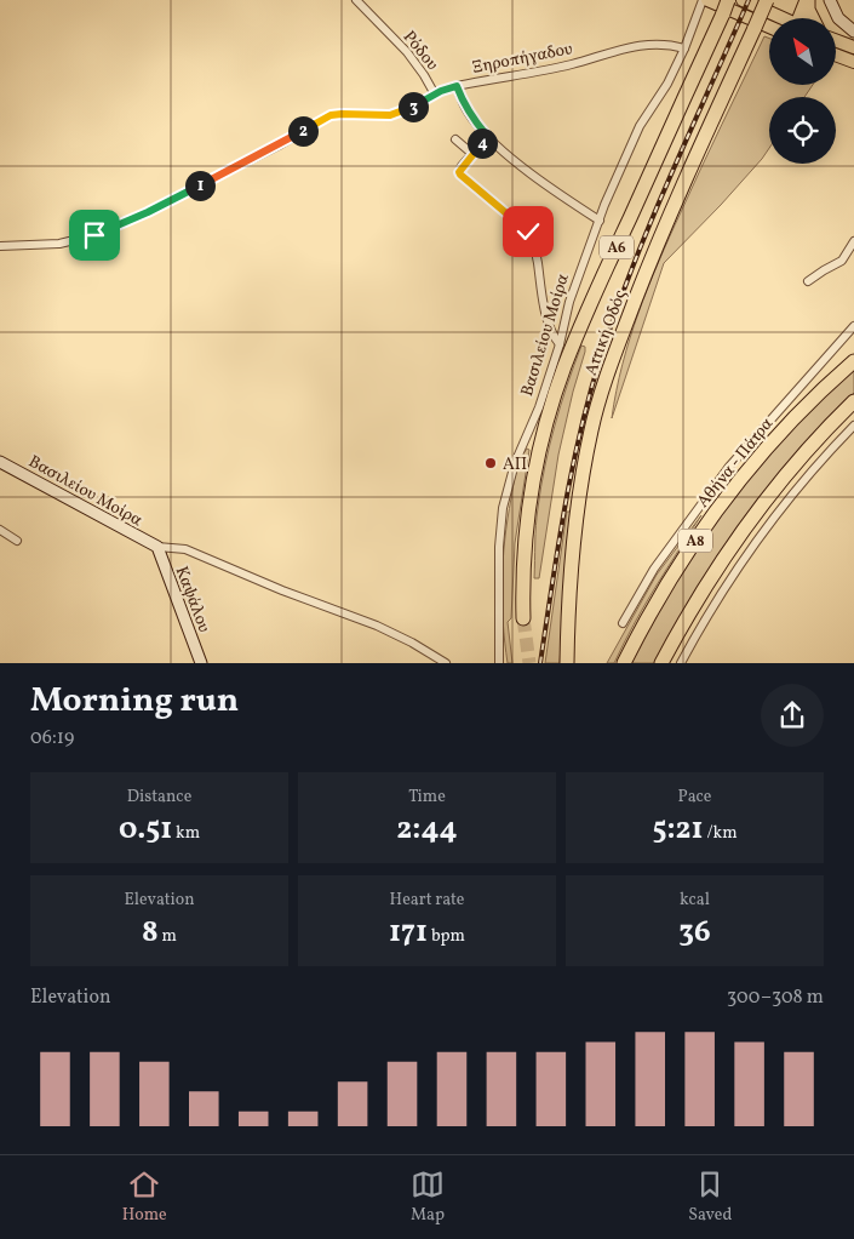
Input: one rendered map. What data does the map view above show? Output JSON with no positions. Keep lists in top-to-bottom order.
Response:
{
  "streets": {
    "highway": [
      "Α6",
      "Αττική Οδός",
      "Αθήνα - Πάτρα",
      "Α8"
    ],
    "street": [
      "Ρόδου",
      "Ξηροπήγαδου",
      "Βασιλείου Μοίρα",
      "Καψάλου"
    ]
  },
  "crossings": [
    ["Ρόδου", "Ξηροπήγαδου"],
    ["Ξηροπήγαδου", "Βασιλείου Μοίρα"],
    ["Βασιλείου Μοίρα", "Καψάλου"]
  ],
  "places": ["ΑΠ"],
  "north": "top left",
  "page": {
    "pins": [
      "3",
      "2",
      "4",
      "1"
    ],
    "heading": ["Morning run", "06:19"],
    "stats": [
      ["Distance", "0.51 km"],
      ["Time", "2:44"],
      ["Pace", "5:21 /km"],
      ["Elevation", "8 m"],
      ["Heart rate", "171 bpm"],
      ["kcal", "36"]
    ],
    "chart": ["Elevation", "300–308 m"],
    "tabs": ["Home", "Map", "Saved"]
  }
}
